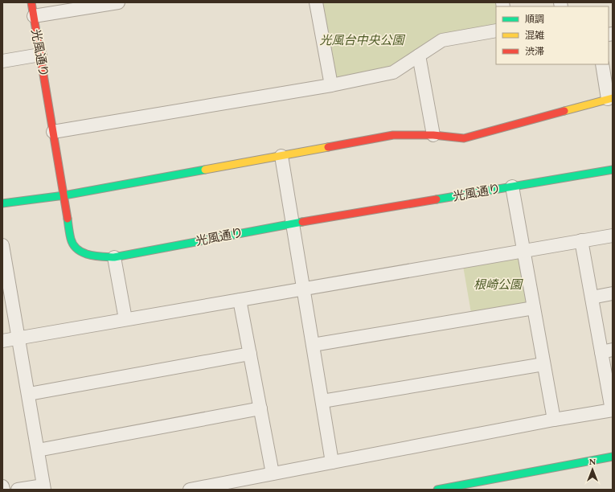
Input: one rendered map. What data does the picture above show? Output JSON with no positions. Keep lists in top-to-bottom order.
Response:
{
  "streets": {
    "street": ["光風通り"]
  },
  "parks": ["光風台中央公園", "根崎公園"],
  "legend": ["順調", "混雑", "渋滞"],
  "north": "top"
}
